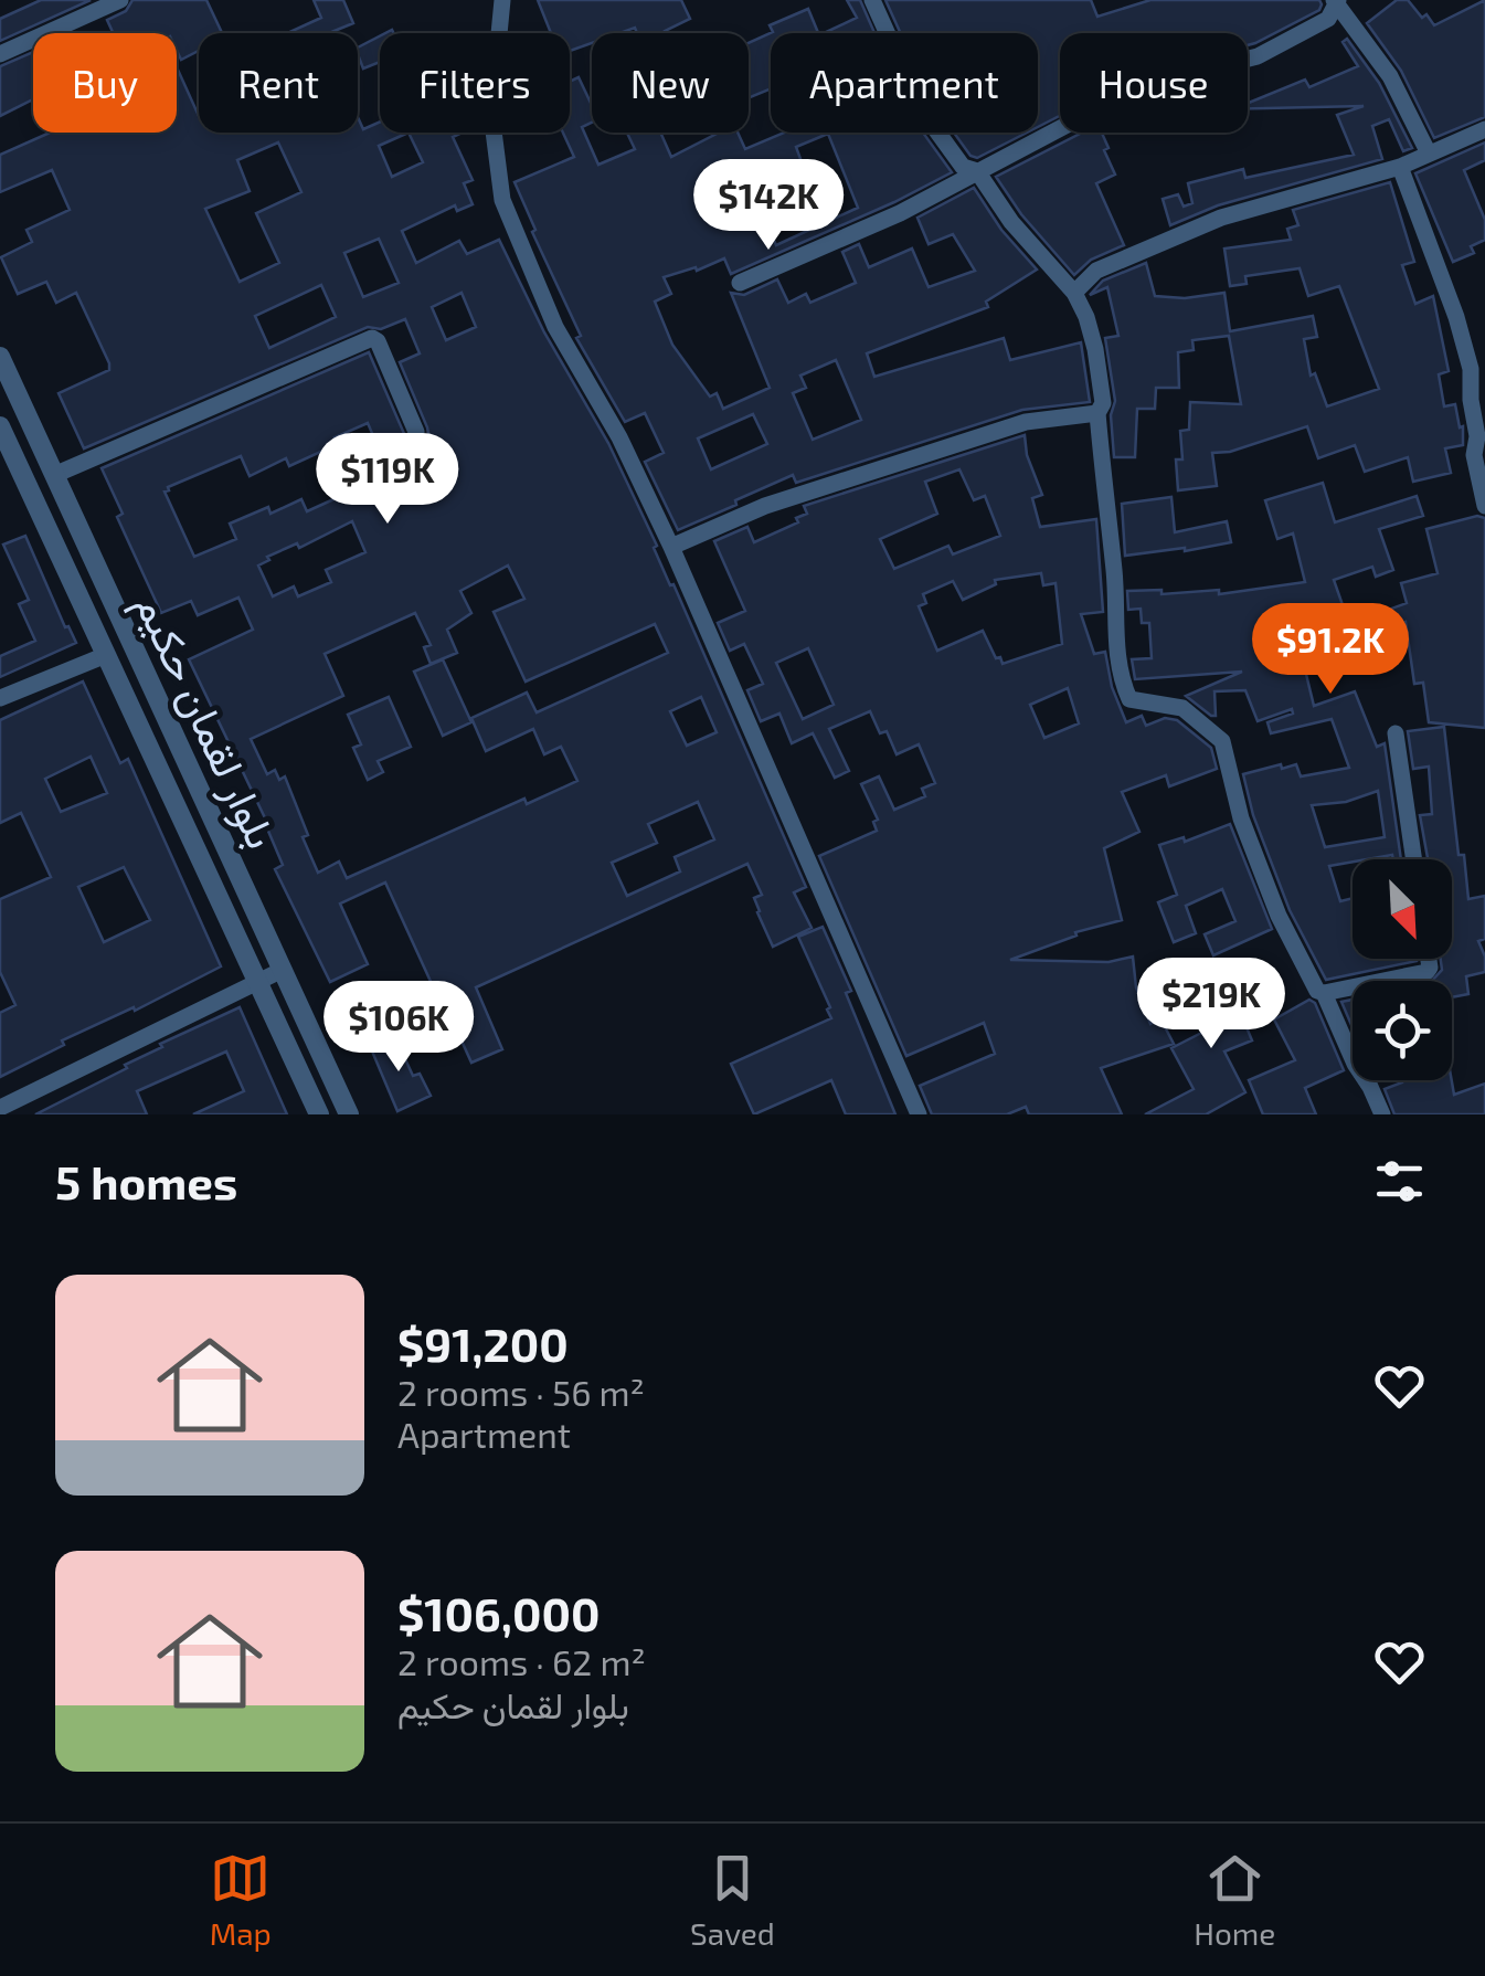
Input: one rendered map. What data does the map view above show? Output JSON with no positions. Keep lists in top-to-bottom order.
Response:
{
  "streets": {
    "street": ["بلوار لقمان حکیم"]
  },
  "north": "bottom right",
  "page": {
    "chip": [
      "Buy",
      "Rent",
      "Filters",
      "New",
      "Apartment",
      "House"
    ],
    "price": [
      "$142K",
      "$119K",
      "$91.2K",
      "$219K",
      "$106K"
    ],
    "heading": "5 homes",
    "list": [
      {
        "name": "$91,200",
        "note": "2 rooms · 56 m² · Apartment"
      },
      {
        "name": "$106,000",
        "note": "2 rooms · 62 m² · بلوار لقمان حکیم"
      }
    ],
    "tabs": ["Map", "Saved", "Home"]
  }
}
